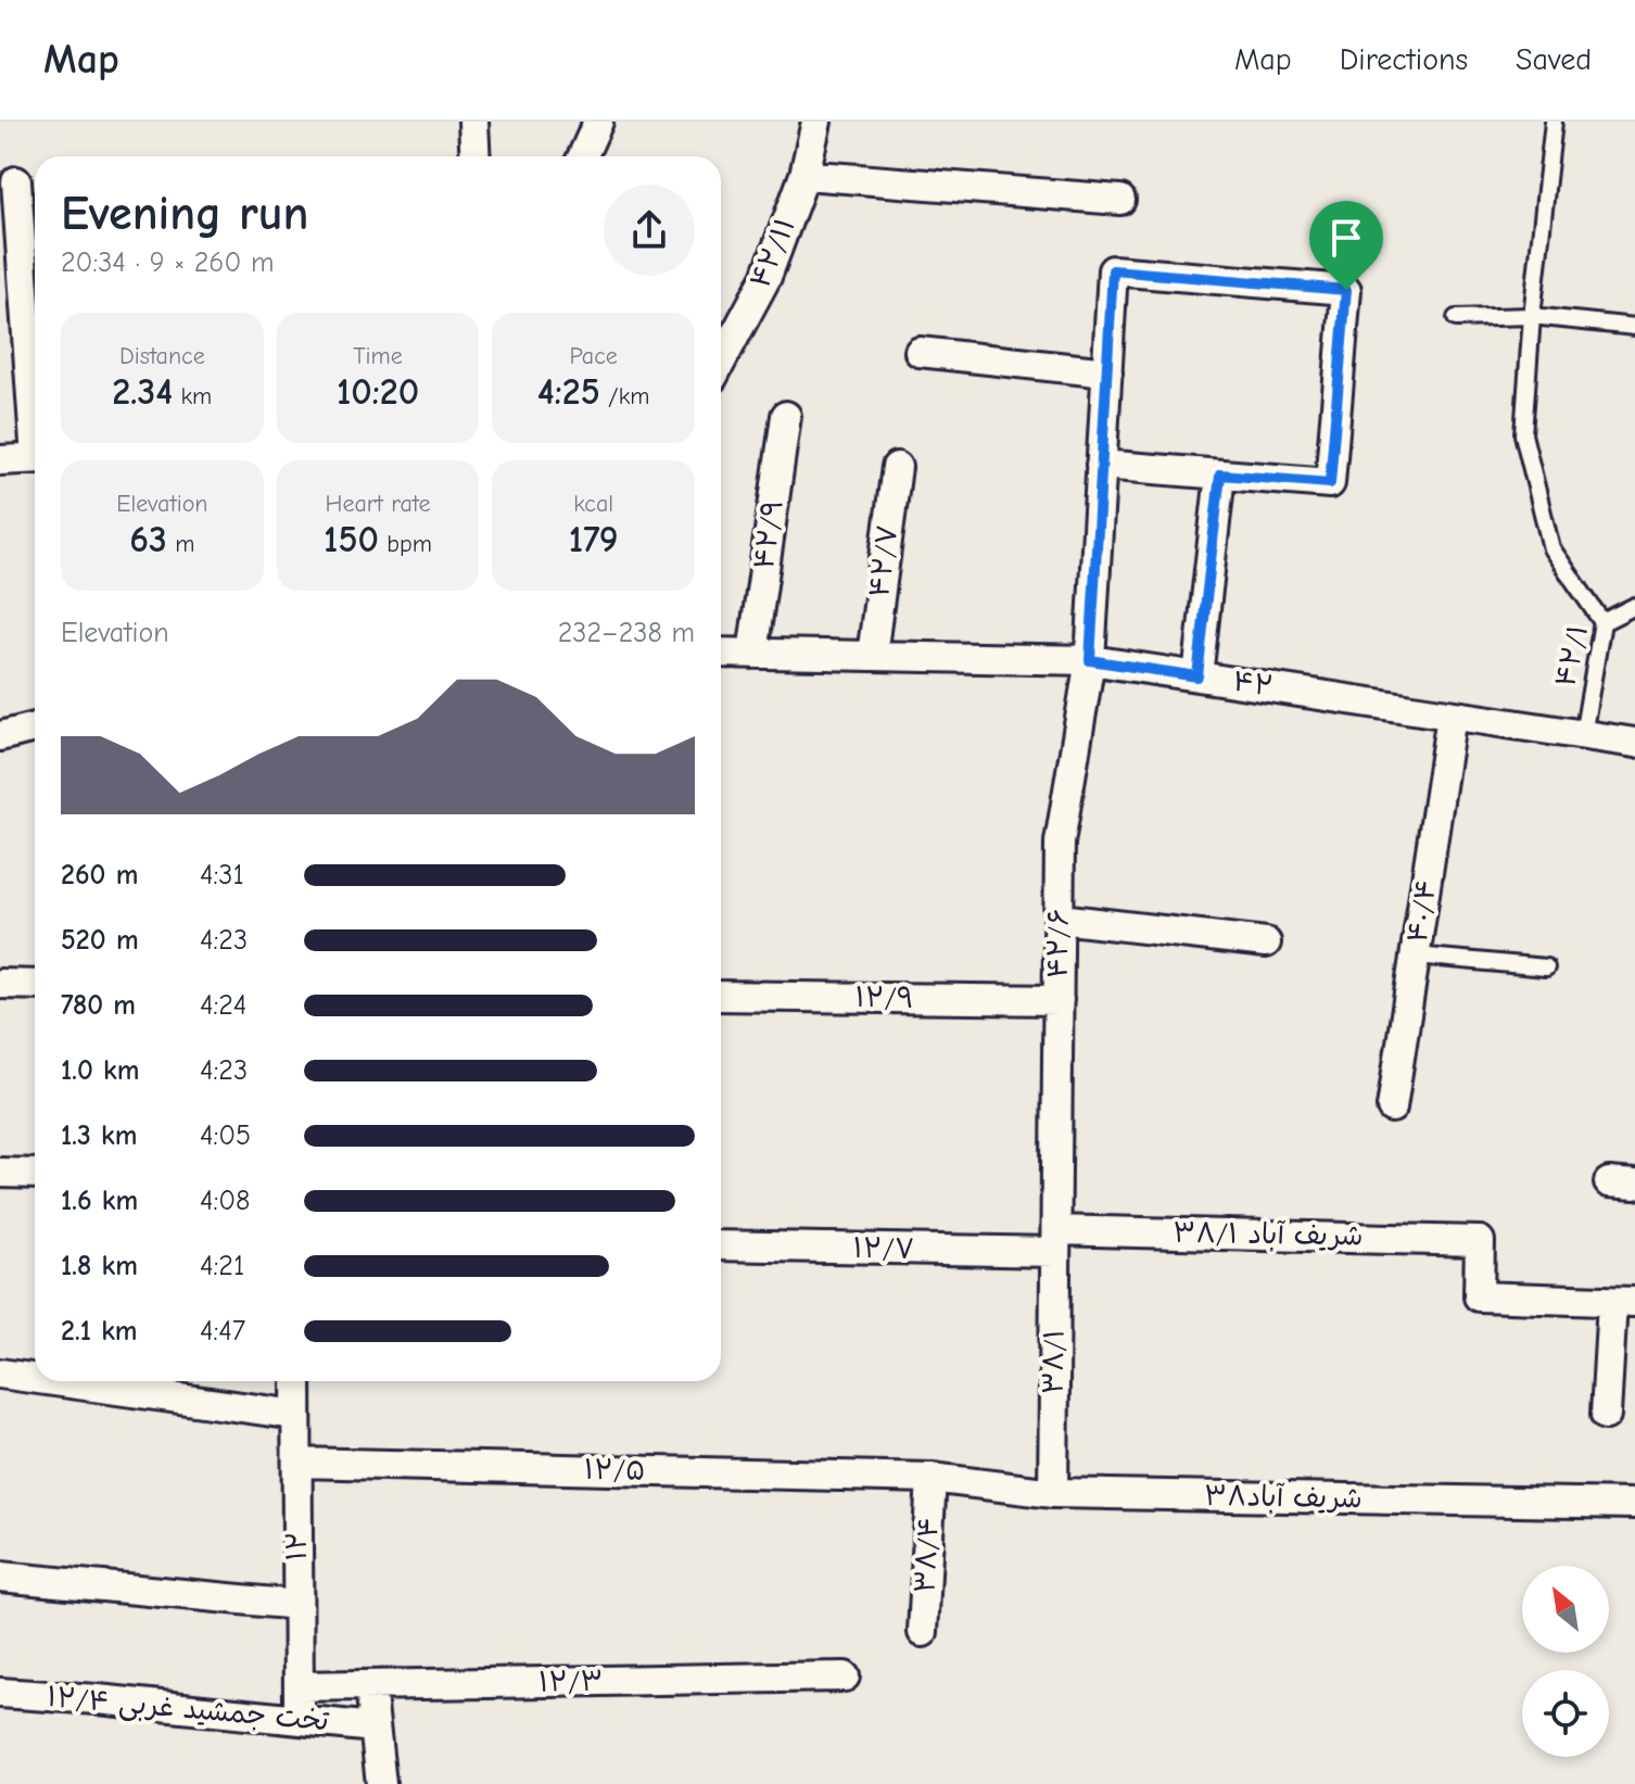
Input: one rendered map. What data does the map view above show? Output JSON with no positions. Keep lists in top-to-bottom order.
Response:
{
  "streets": {
    "street": [
      "۴۲/۱۱",
      "۴۲/۹",
      "۴۲/۷",
      "۴۲",
      "۴۰/۴",
      "۴۲/۶",
      "۱۲/۹",
      "۳۸/۱ شریف آباد",
      "۱۲/۷",
      "۳۸/۱",
      "۱۲/۵",
      "شریف آباد۳۸",
      "۱۲",
      "۳۸/۴",
      "۱۲/۳",
      "تخت جمشید غربی ۱۲/۴"
    ],
    "lane": ["۴۲/۱"]
  },
  "crossings": [
    ["۴۲/۹", "۴۲"],
    ["۴۲/۷", "۴۲"],
    ["۴۲/۱", "۴۲"],
    ["۴۲", "۴۰/۴"],
    ["۴۲", "۴۲/۶"],
    ["۴۲/۶", "۱۲/۹"],
    ["۴۲/۶", "۳۸/۱ شریف آباد"],
    ["۴۲/۶", "۱۲/۷"],
    ["۴۲/۶", "۳۸/۱"],
    ["۳۸/۱ شریف آباد", "۱۲/۷"],
    ["۳۸/۱ شریف آباد", "۳۸/۱"],
    ["۱۲/۷", "۳۸/۱"],
    ["۳۸/۱", "شریف آباد۳۸"],
    ["۱۲/۵", "شریف آباد۳۸"],
    ["۱۲/۵", "۱۲"],
    ["۱۲/۵", "۳۸/۴"],
    ["شریف آباد۳۸", "۳۸/۴"],
    ["۱۲", "۱۲/۳"],
    ["۱۲", "تخت جمشید غربی ۱۲/۴"]
  ],
  "north": "top left",
  "page": {
    "header": "Map",
    "nav": ["Map", "Directions", "Saved"],
    "heading": ["Evening run", "20:34 · 9 × 260 m"],
    "stats": [
      ["Distance", "2.34 km"],
      ["Time", "10:20"],
      ["Pace", "4:25 /km"],
      ["Elevation", "63 m"],
      ["Heart rate", "150 bpm"],
      ["kcal", "179"]
    ],
    "chart": ["Elevation", "232–238 m"],
    "list": [
      {
        "name": "260 m",
        "note": "4:31"
      },
      {
        "name": "520 m",
        "note": "4:23"
      },
      {
        "name": "780 m",
        "note": "4:24"
      },
      {
        "name": "1.0 km",
        "note": "4:23"
      },
      {
        "name": "1.3 km",
        "note": "4:05"
      },
      {
        "name": "1.6 km",
        "note": "4:08"
      },
      {
        "name": "1.8 km",
        "note": "4:21"
      },
      {
        "name": "2.1 km",
        "note": "4:47"
      }
    ]
  }
}
